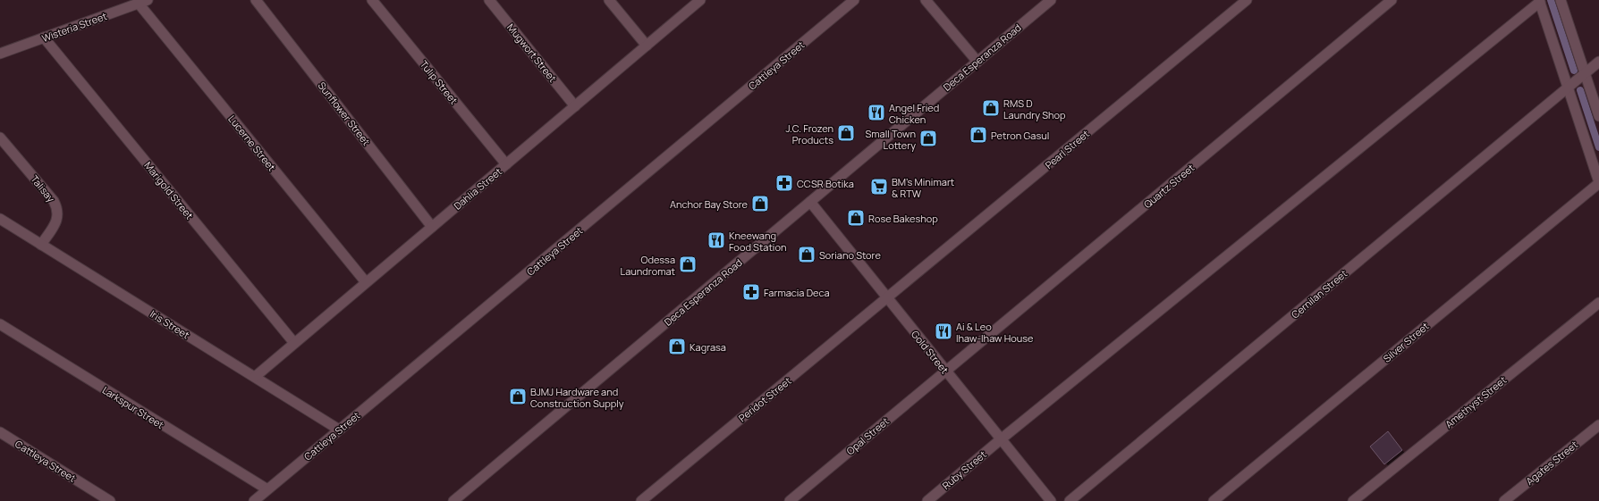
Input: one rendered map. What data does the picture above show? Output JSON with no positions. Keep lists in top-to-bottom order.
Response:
{
  "streets": {
    "street": [
      "Wisteria Street",
      "Mugwort Street",
      "Deca Esperanza Road",
      "Cattleya Street",
      "Tulip Street",
      "Sunflower Street",
      "Lucerne Street",
      "Pearl Street",
      "Quartz Street",
      "Talisay",
      "Dahlia Street",
      "Marigold Street",
      "Cernilan Street",
      "Iris Street",
      "Silver Street",
      "Gold Street",
      "Peridot Street",
      "Amethyst Street",
      "Larkspur Street",
      "Opal Street",
      "Agates Street",
      "Ruby Street"
    ]
  },
  "crossings": [
    ["Wisteria Street", "Lucerne Street"],
    ["Wisteria Street", "Marigold Street"],
    ["Mugwort Street", "Dahlia Street"],
    ["Deca Esperanza Road", "Gold Street"],
    ["Cattleya Street", "Iris Street"],
    ["Cattleya Street", "Larkspur Street"],
    ["Tulip Street", "Dahlia Street"],
    ["Sunflower Street", "Dahlia Street"],
    ["Lucerne Street", "Dahlia Street"],
    ["Pearl Street", "Gold Street"],
    ["Pearl Street", "Peridot Street"],
    ["Quartz Street", "Gold Street"],
    ["Quartz Street", "Opal Street"],
    ["Talisay", "Iris Street"],
    ["Dahlia Street", "Marigold Street"],
    ["Dahlia Street", "Iris Street"],
    ["Gold Street", "Peridot Street"],
    ["Gold Street", "Opal Street"],
    ["Gold Street", "Ruby Street"]
  ],
  "places": {
    "shop": [
      "RMS D Laundry Shop",
      "J.C. Frozen Products",
      "Petron Gasul",
      "Small Town Lottery",
      "Anchor Bay Store",
      "Rose Bakeshop",
      "Soriano Store",
      "Odessa Laundromat",
      "Kagrasa",
      "BJMJ Hardware and Construction Supply"
    ],
    "restaurant": ["Angel Fried Chicken", "Kneewang Food Station", "Ai & Leo Ihaw-Ihaw House"],
    "pharmacy": ["CCSR Botika", "Farmacia Deca"],
    "supermarket": ["BM's Minimart & RTW"]
  }
}
